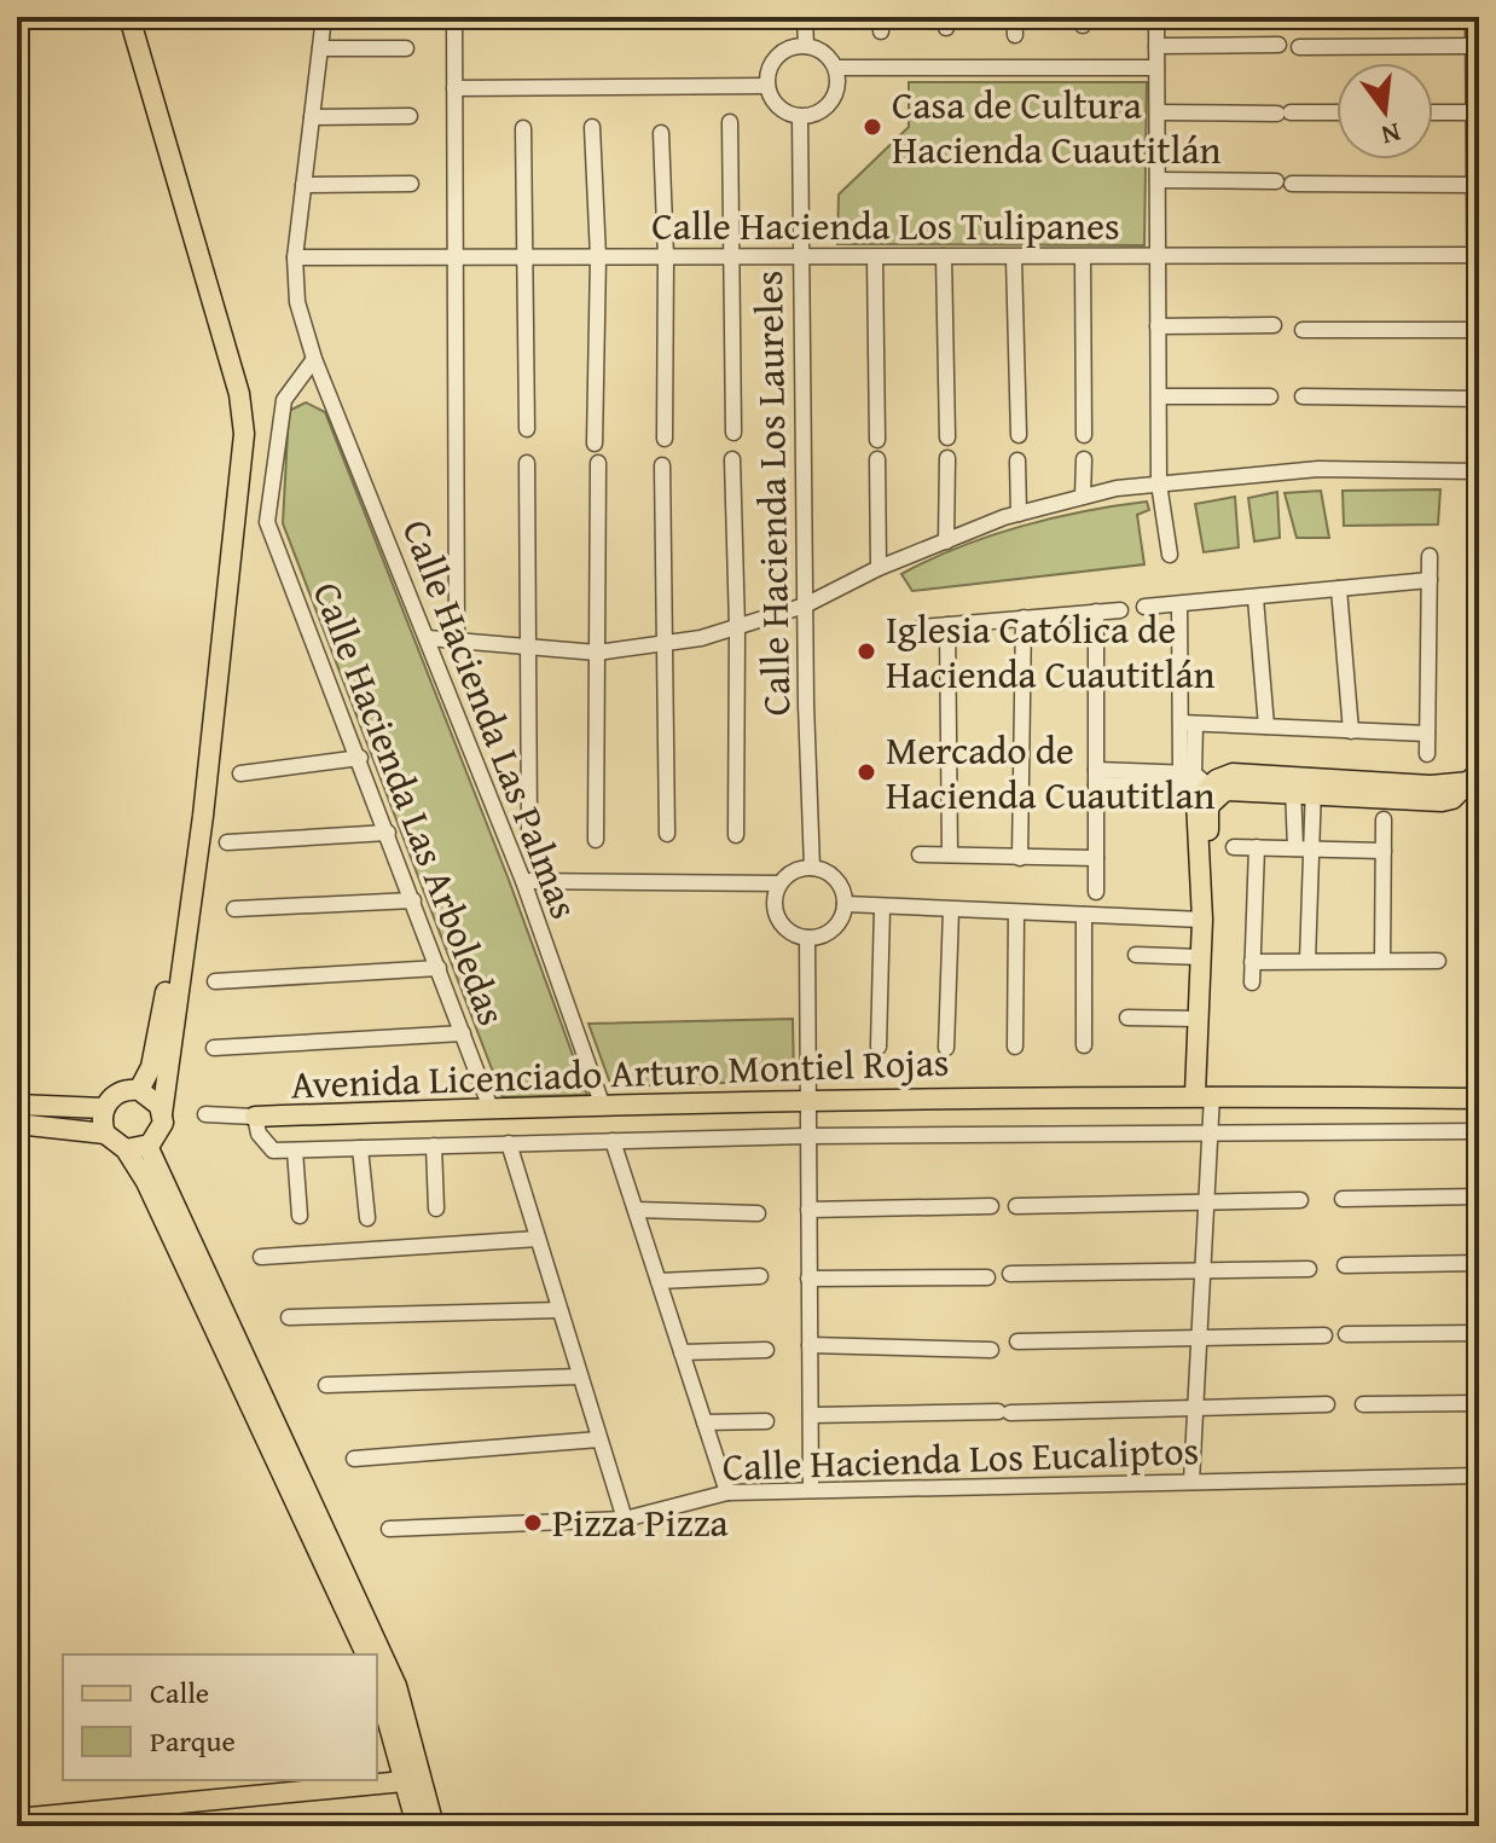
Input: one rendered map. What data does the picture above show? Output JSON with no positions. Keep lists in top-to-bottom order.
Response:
{
  "streets": {
    "main road": ["Avenida Licenciado Arturo Montiel Rojas"],
    "street": [
      "Calle Hacienda Los Tulipanes",
      "Calle Hacienda Los Laureles",
      "Calle Hacienda Las Palmas",
      "Calle Hacienda Las Arboledas",
      "Calle Hacienda Los Eucaliptos"
    ]
  },
  "crossings": [
    ["Calle Hacienda Los Tulipanes", "Calle Hacienda Los Laureles"],
    ["Calle Hacienda Los Tulipanes", "Calle Hacienda Las Palmas"],
    ["Calle Hacienda Las Palmas", "Calle Hacienda Las Arboledas"],
    ["Calle Hacienda Las Palmas", "Avenida Licenciado Arturo Montiel Rojas"],
    ["Calle Hacienda Las Arboledas", "Avenida Licenciado Arturo Montiel Rojas"]
  ],
  "places": [
    "Casa de Cultura Hacienda Cuautitlán",
    "Iglesia Católica de Hacienda Cuautitlán",
    "Mercado de Hacienda Cuautitlan",
    "Pizza Pizza"
  ],
  "legend": ["Calle", "Parque"],
  "north": "bottom"
}
